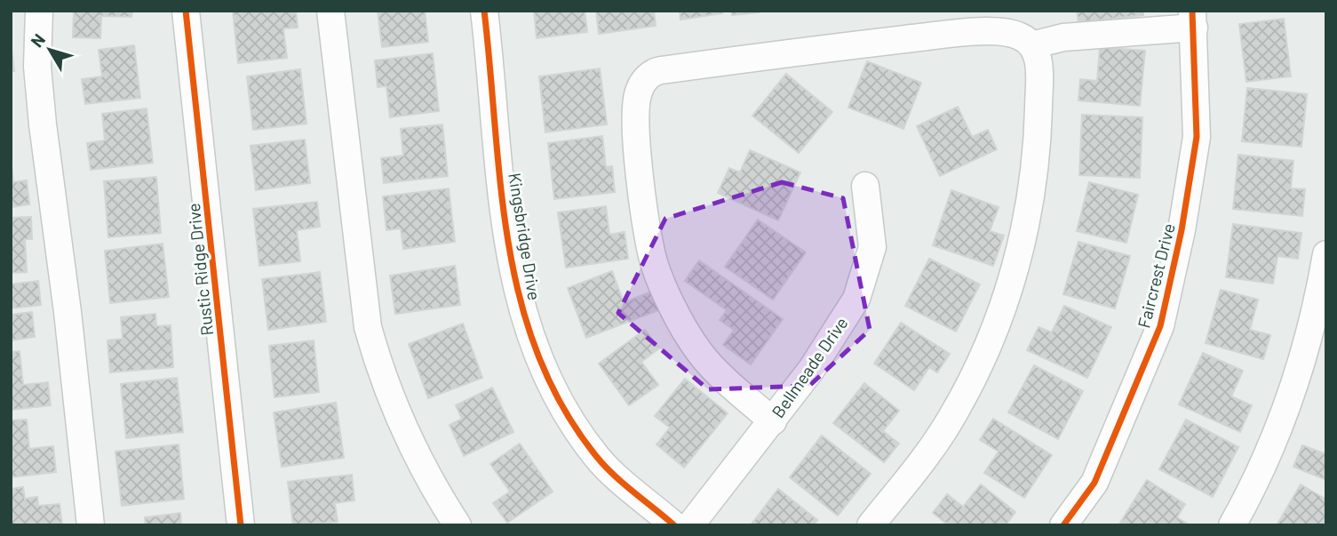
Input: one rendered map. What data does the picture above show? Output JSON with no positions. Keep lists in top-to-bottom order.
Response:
{
  "streets": {
    "street": [
      "Kingsbridge Drive",
      "Rustic Ridge Drive",
      "Faircrest Drive",
      "Bellmeade Drive"
    ]
  },
  "north": "top left"
}
